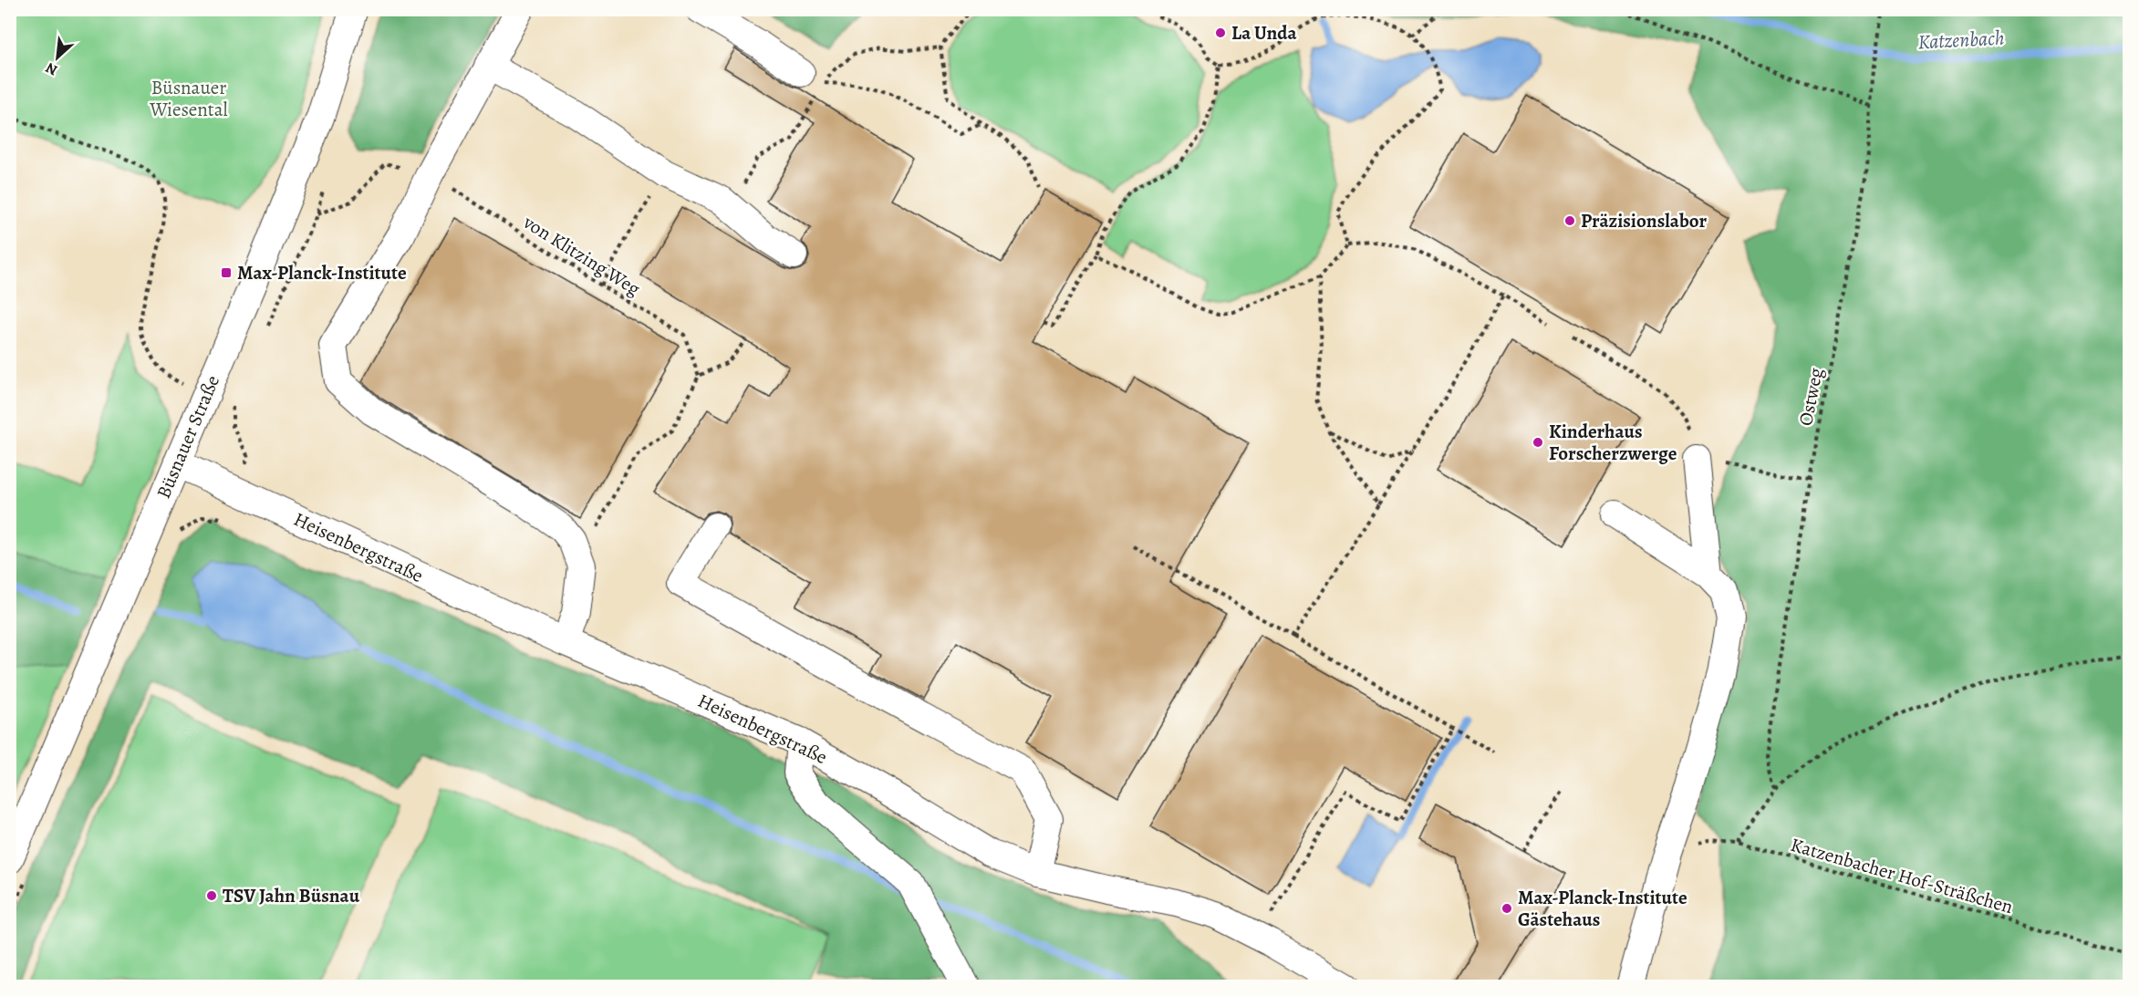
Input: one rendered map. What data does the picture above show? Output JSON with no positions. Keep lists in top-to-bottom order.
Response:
{
  "streets": {
    "street": ["Büsnauer Straße", "Heisenbergstraße"],
    "path": ["von Klitzing Weg", "Ostweg", "Katzenbacher Hof-Sträßchen"]
  },
  "crossings": [
    ["Büsnauer Straße", "Heisenbergstraße"]
  ],
  "water": ["Katzenbach"],
  "parks": ["Büsnauer Wiesental"],
  "places": {
    "other": [
      "La Unda",
      "Präzisionslabor",
      "Kinderhaus Forscherzwerge",
      "TSV Jahn Büsnau",
      "Max-Planck-Institute Gästehaus"
    ],
    "transit": ["Max-Planck-Institute"]
  },
  "north": "bottom left"
}
